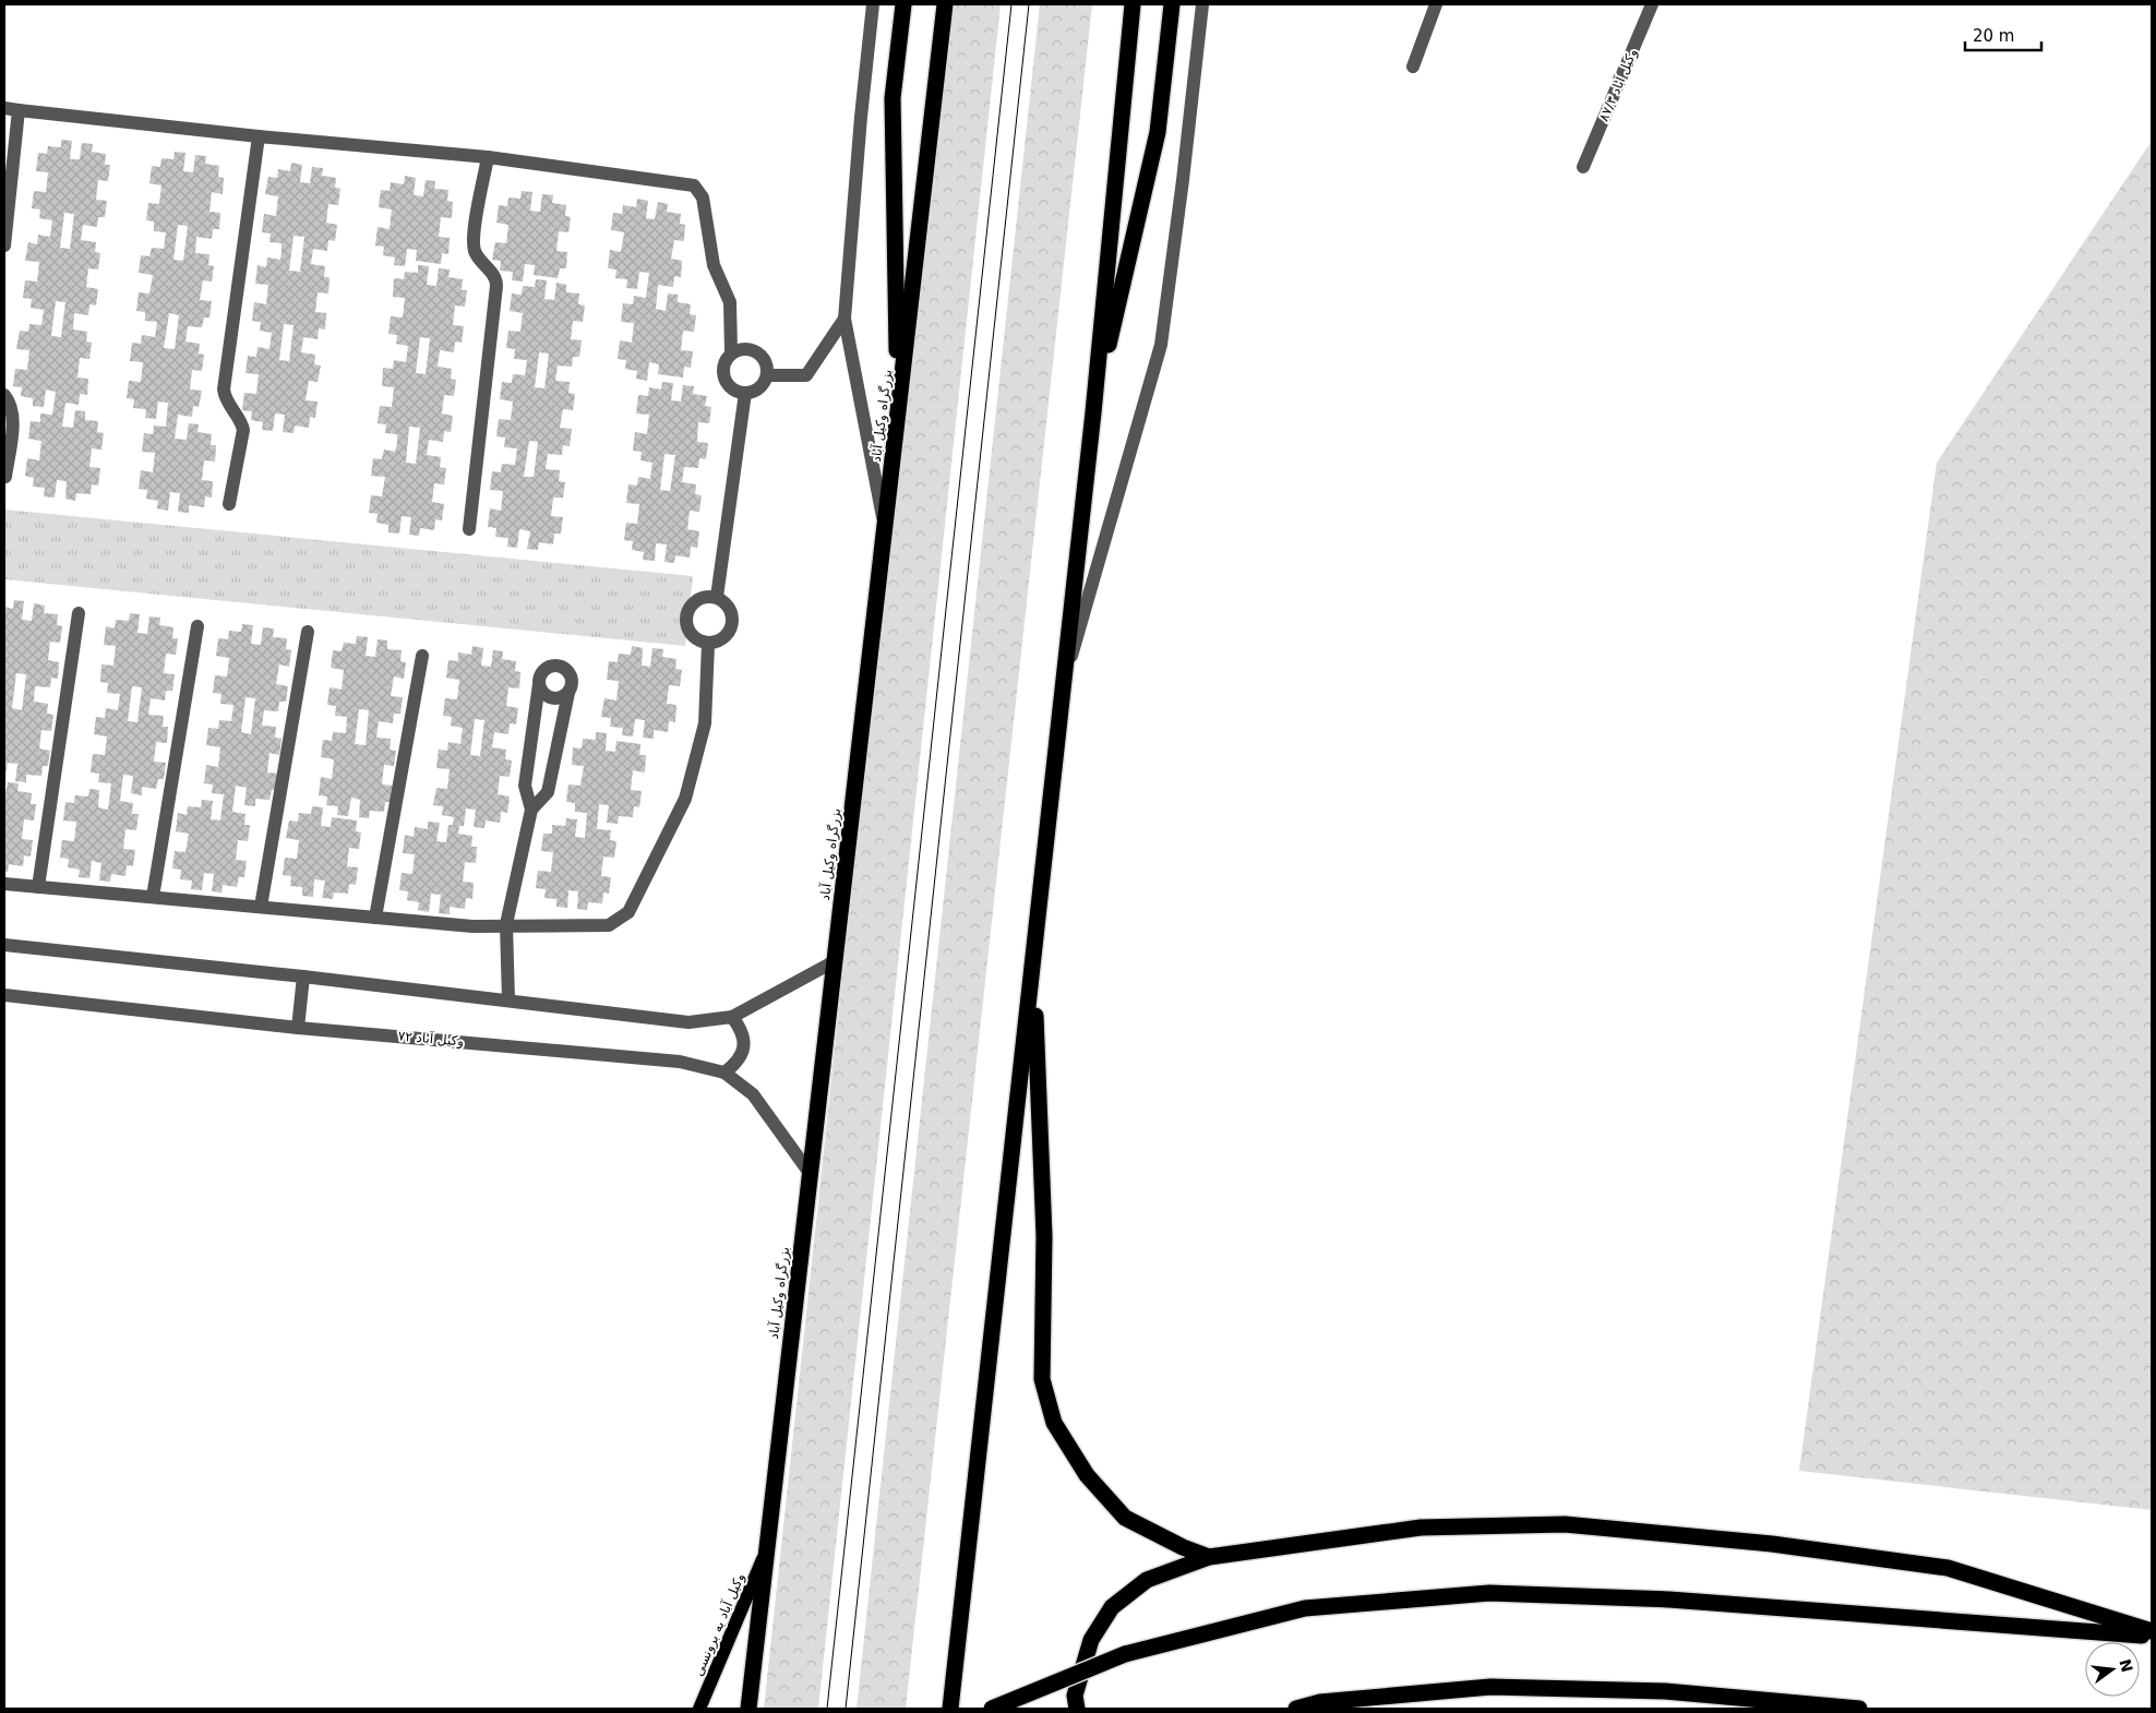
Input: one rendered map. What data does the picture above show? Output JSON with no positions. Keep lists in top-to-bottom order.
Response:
{
  "streets": {
    "highway": ["بزرگراه وکیل آباد"],
    "main road": ["وکیل آباد به برونسی"],
    "street": ["وکیل آباد ۸۷/۳", "۷۲ وکیل آباد"]
  },
  "crossings": [
    ["بزرگراه وکیل آباد", "۷۲ وکیل آباد"],
    ["بزرگراه وکیل آباد", "وکیل آباد به برونسی"]
  ],
  "scale_bar": "20 m",
  "north": "right"
}
